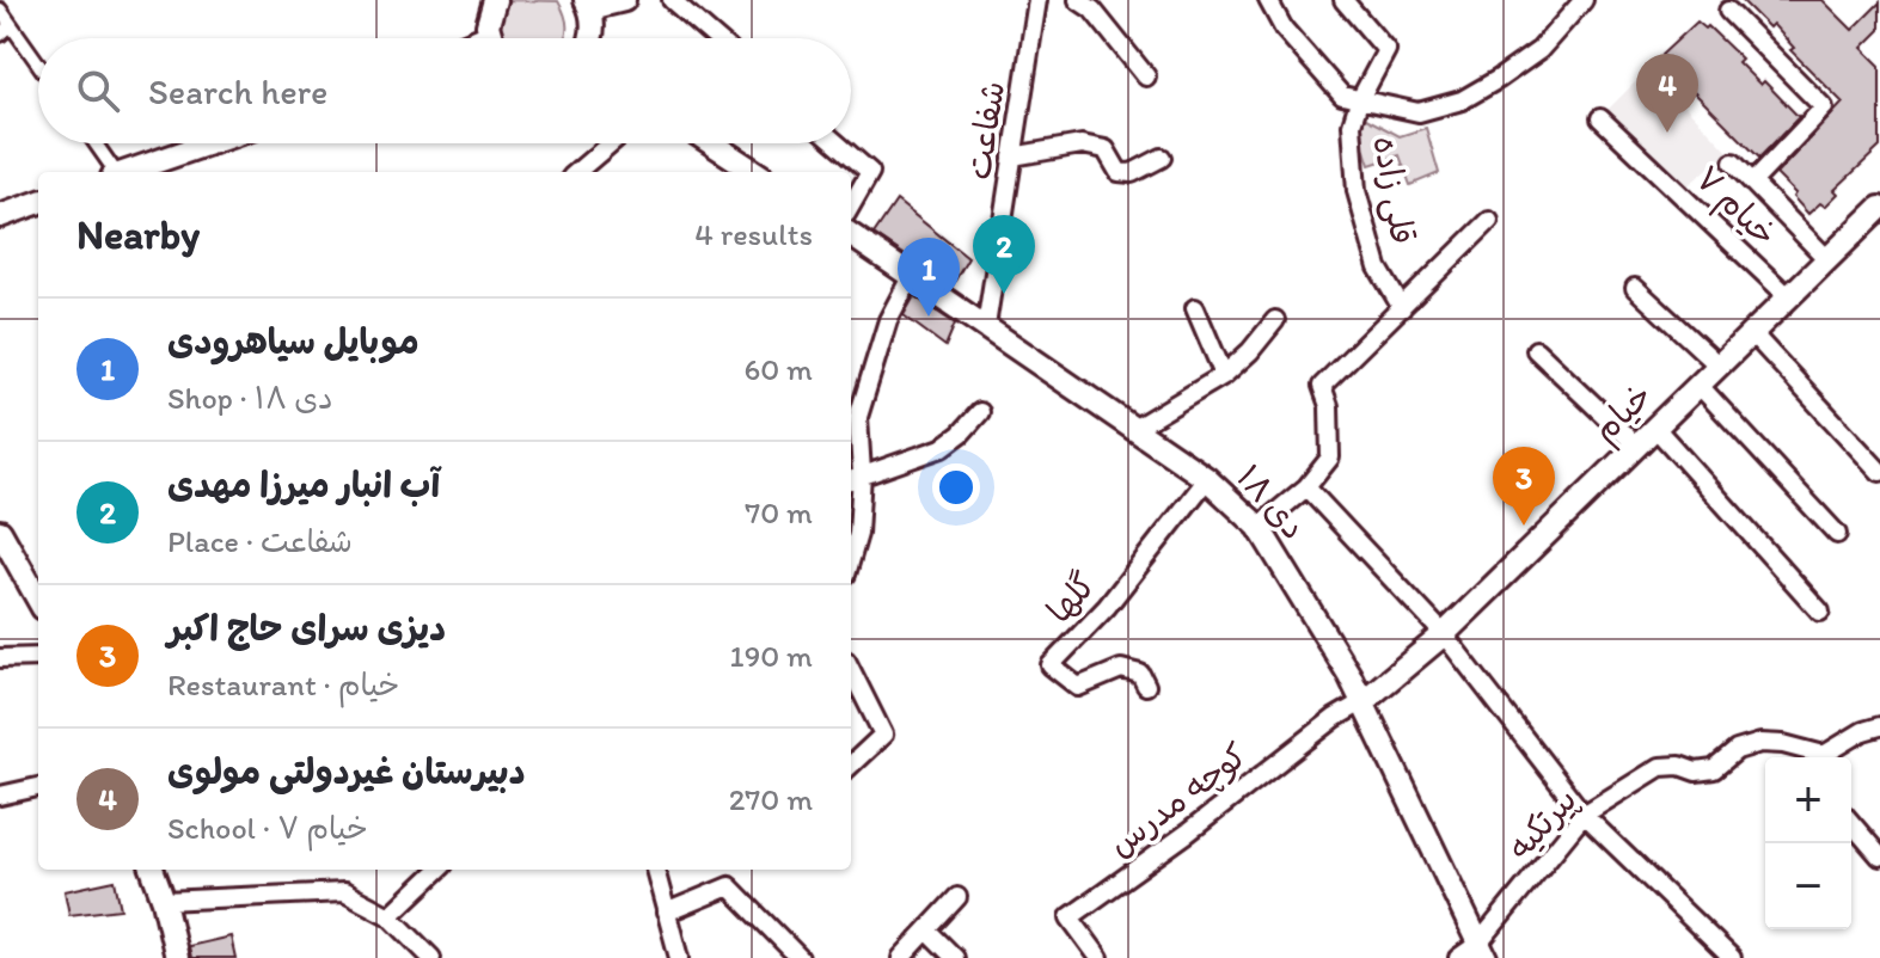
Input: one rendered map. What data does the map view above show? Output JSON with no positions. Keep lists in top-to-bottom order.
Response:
{
  "streets": {
    "main road": ["خیام", "۱۸ دی"],
    "street": [
      "شفاعت",
      "قلی زاده",
      "خیام ۷",
      "گلها",
      "کوچه مدرس",
      "پیرتکیه"
    ]
  },
  "crossings": [
    ["شفاعت", "۱۸ دی"],
    ["خیام ۷", "خیام"],
    ["خیام", "۱۸ دی"],
    ["خیام", "کوچه مدرس"],
    ["۱۸ دی", "گلها"],
    ["۱۸ دی", "کوچه مدرس"],
    ["۱۸ دی", "پیرتکیه"]
  ],
  "page": {
    "search": "Search here",
    "pins": [
      "4",
      "2",
      "1",
      "3"
    ],
    "heading": ["Nearby", "4 results"],
    "list": [
      {
        "mark": "1",
        "name": "موبایل سیاهرودی",
        "note": "Shop · ۱۸ دی",
        "value": "60 m"
      },
      {
        "mark": "2",
        "name": "آب انبار میرزا مهدی",
        "note": "Place · شفاعت",
        "value": "70 m"
      },
      {
        "mark": "3",
        "name": "دیزی سرای حاج اکبر",
        "note": "Restaurant · خیام",
        "value": "190 m"
      },
      {
        "mark": "4",
        "name": "دبیرستان غیردولتی مولوی",
        "note": "School · خیام ۷",
        "value": "270 m"
      }
    ],
    "map_buttons": ["+", "−"]
  }
}
